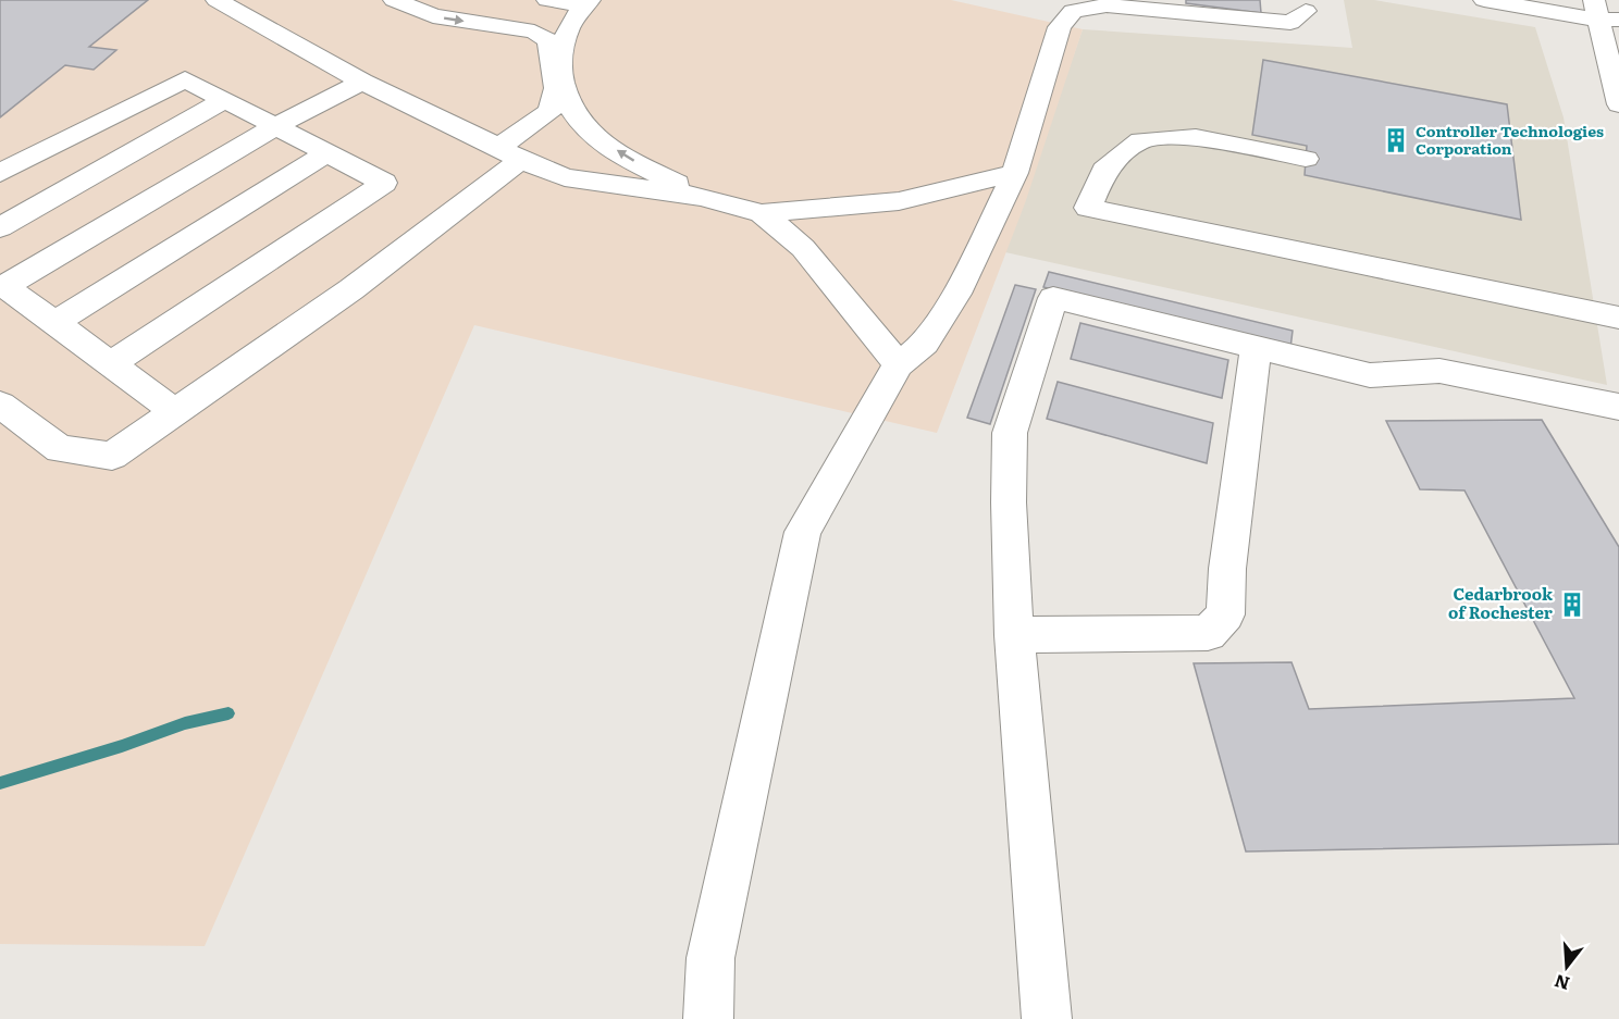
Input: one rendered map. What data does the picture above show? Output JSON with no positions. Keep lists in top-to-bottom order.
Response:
{
  "places": {
    "building": ["Controller Technologies Corporation", "Cedarbrook of Rochester"]
  },
  "north": "bottom"
}
